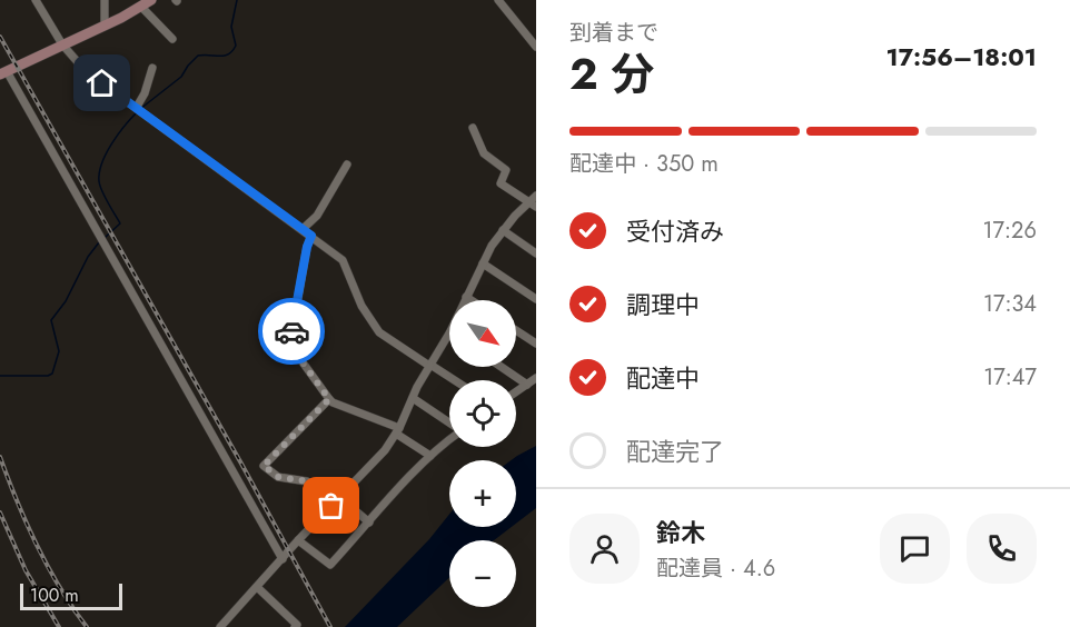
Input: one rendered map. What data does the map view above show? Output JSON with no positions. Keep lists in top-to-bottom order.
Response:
{
  "scale_bar": "100 m",
  "north": "bottom right",
  "page": {
    "heading": ["2 分", "到着まで", "17:56–18:01"],
    "panel": ["鈴木", "配達員 · 4.6"],
    "bar": "配達中 · 350 m",
    "list": [
      ["受付済み", "17:26"],
      ["調理中", "17:34"],
      ["配達中", "17:47"],
      "配達完了"
    ],
    "map_buttons": ["+", "−"],
    "scale": "100 m"
  }
}
